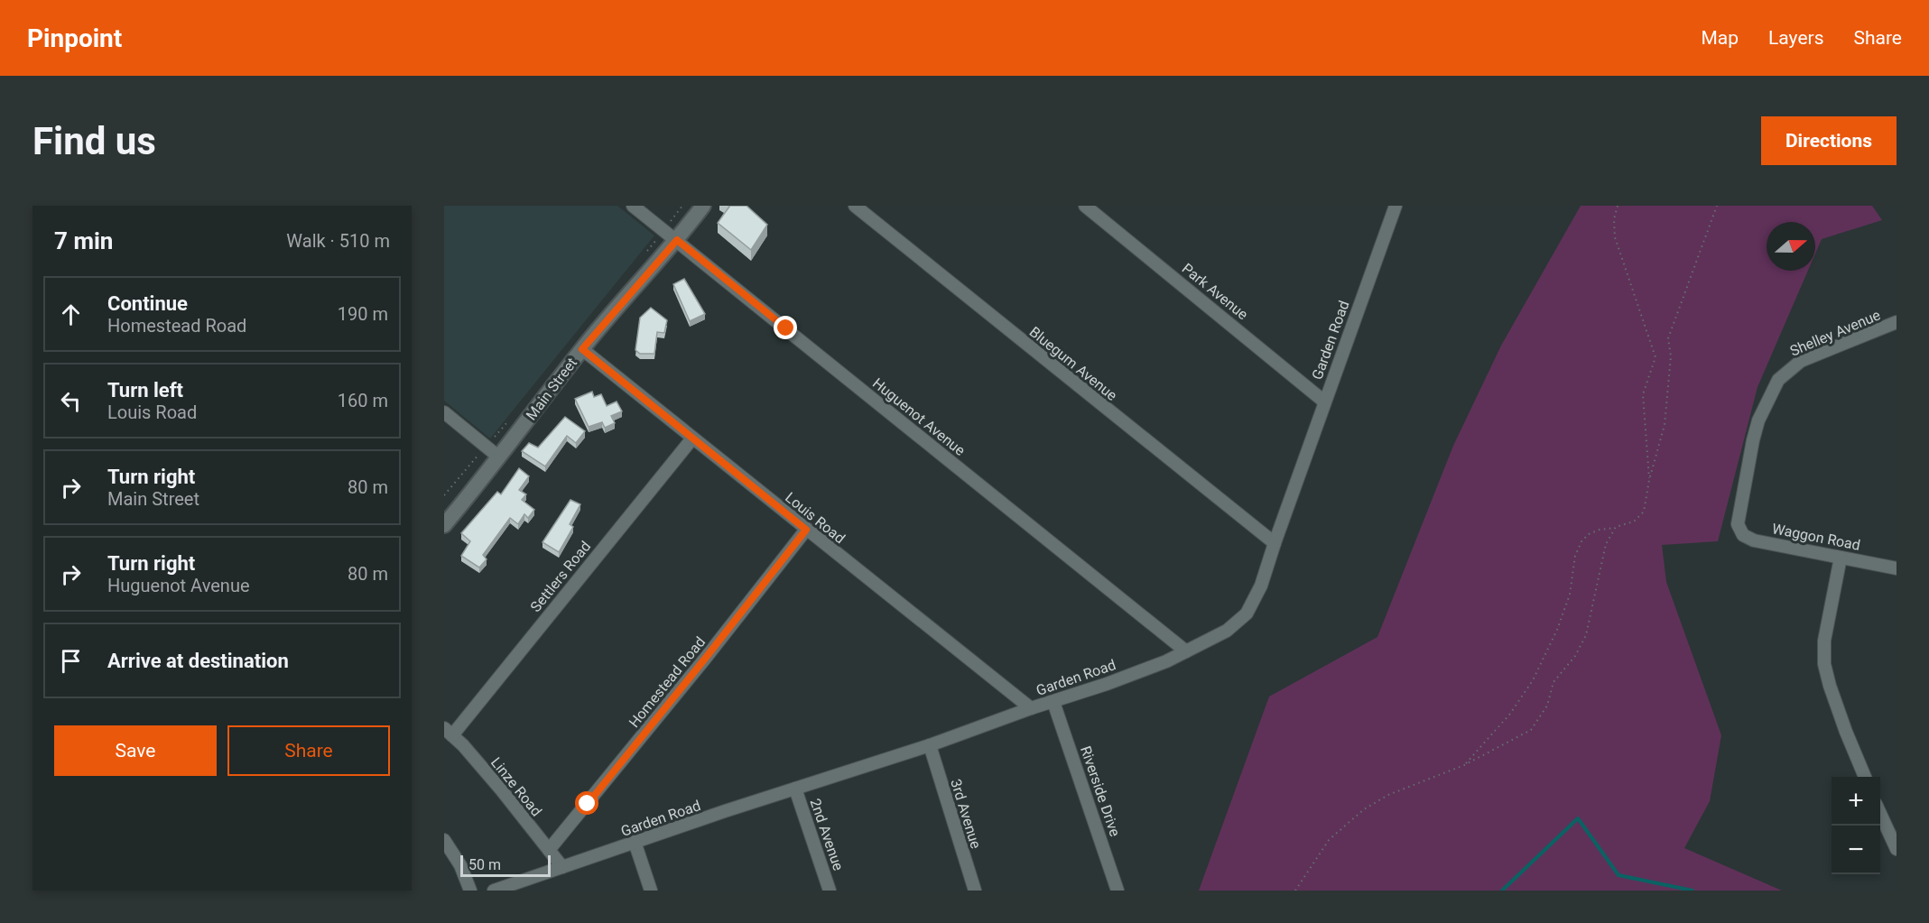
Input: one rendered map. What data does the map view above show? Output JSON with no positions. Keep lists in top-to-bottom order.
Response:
{
  "streets": {
    "street": [
      "Park Avenue",
      "Shelley Avenue",
      "Garden Road",
      "Bluegum Avenue",
      "Main Street",
      "Huguenot Avenue",
      "Louis Road",
      "Waggon Road",
      "Settlers Road",
      "Homestead Road",
      "Linze Road",
      "Riverside Drive",
      "3rd Avenue",
      "2nd Avenue"
    ]
  },
  "crossings": [
    ["Park Avenue", "Garden Road"],
    ["Shelley Avenue", "Waggon Road"],
    ["Garden Road", "Bluegum Avenue"],
    ["Garden Road", "Huguenot Avenue"],
    ["Garden Road", "Louis Road"],
    ["Garden Road", "Linze Road"],
    ["Garden Road", "Riverside Drive"],
    ["Garden Road", "3rd Avenue"],
    ["Garden Road", "2nd Avenue"],
    ["Main Street", "Huguenot Avenue"],
    ["Main Street", "Louis Road"],
    ["Louis Road", "Settlers Road"],
    ["Louis Road", "Homestead Road"],
    ["Settlers Road", "Linze Road"],
    ["Homestead Road", "Linze Road"]
  ],
  "scale_bar": "50 m",
  "north": "right",
  "page": {
    "header": "Pinpoint",
    "nav": ["Map", "Layers", "Share"],
    "buttons": [
      "Directions",
      ["Save", "Share"]
    ],
    "title": "Find us",
    "heading": ["7 min", "Walk · 510 m"],
    "list": [
      ["Continue", "Homestead Road", "190 m"],
      ["Turn left", "Louis Road", "160 m"],
      ["Turn right", "Main Street", "80 m"],
      ["Turn right", "Huguenot Avenue", "80 m"],
      "Arrive at destination"
    ],
    "map_buttons": ["+", "−"],
    "scale": "50 m"
  }
}
